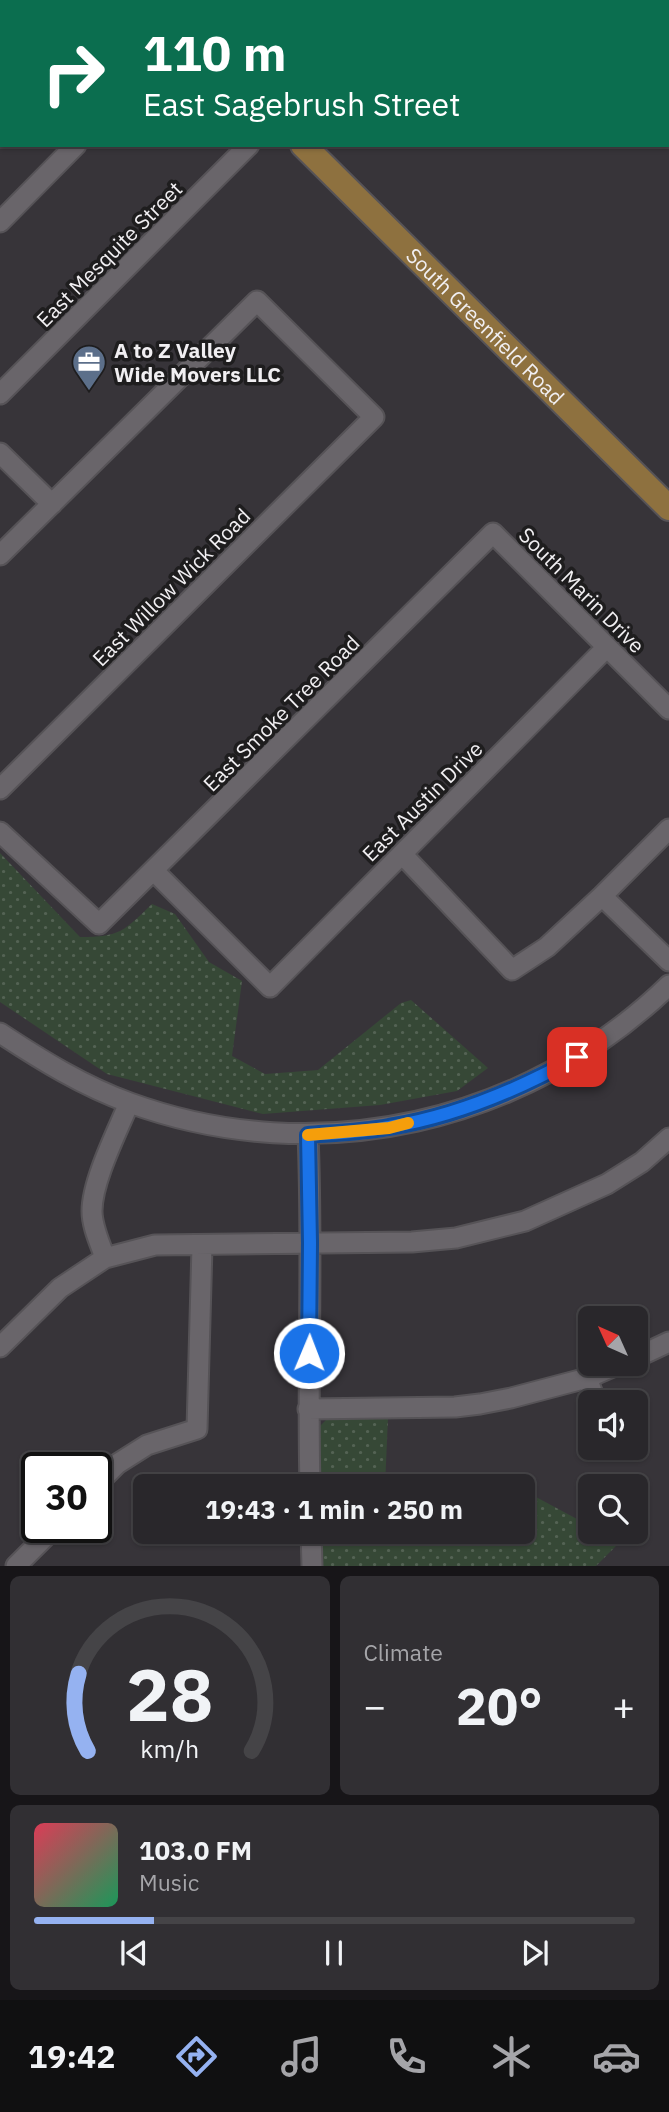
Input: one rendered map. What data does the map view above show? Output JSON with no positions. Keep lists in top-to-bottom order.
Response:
{
  "streets": {
    "main road": ["South Greenfield Road"],
    "street": [
      "East Mesquite Street",
      "East Willow Wick Road",
      "South Marin Drive",
      "East Smoke Tree Road",
      "East Austin Drive"
    ]
  },
  "crossings": [
    ["South Marin Drive", "East Smoke Tree Road"],
    ["South Marin Drive", "East Austin Drive"],
    ["East Smoke Tree Road", "East Austin Drive"]
  ],
  "places": {
    "office": ["A to Z Valley Wide Movers LLC"]
  },
  "north": "top left",
  "page": {
    "turn": ["110 m", "East Sagebrush Street"],
    "limit": "30",
    "trip": "19:43 · 1 min · 250 m",
    "tile": "Climate",
    "heat": ["−", "20°", "+"],
    "song": ["103.0 FM", "Music"],
    "tabs": "19:42",
    "gauge": ["28", "km/h"]
  }
}
